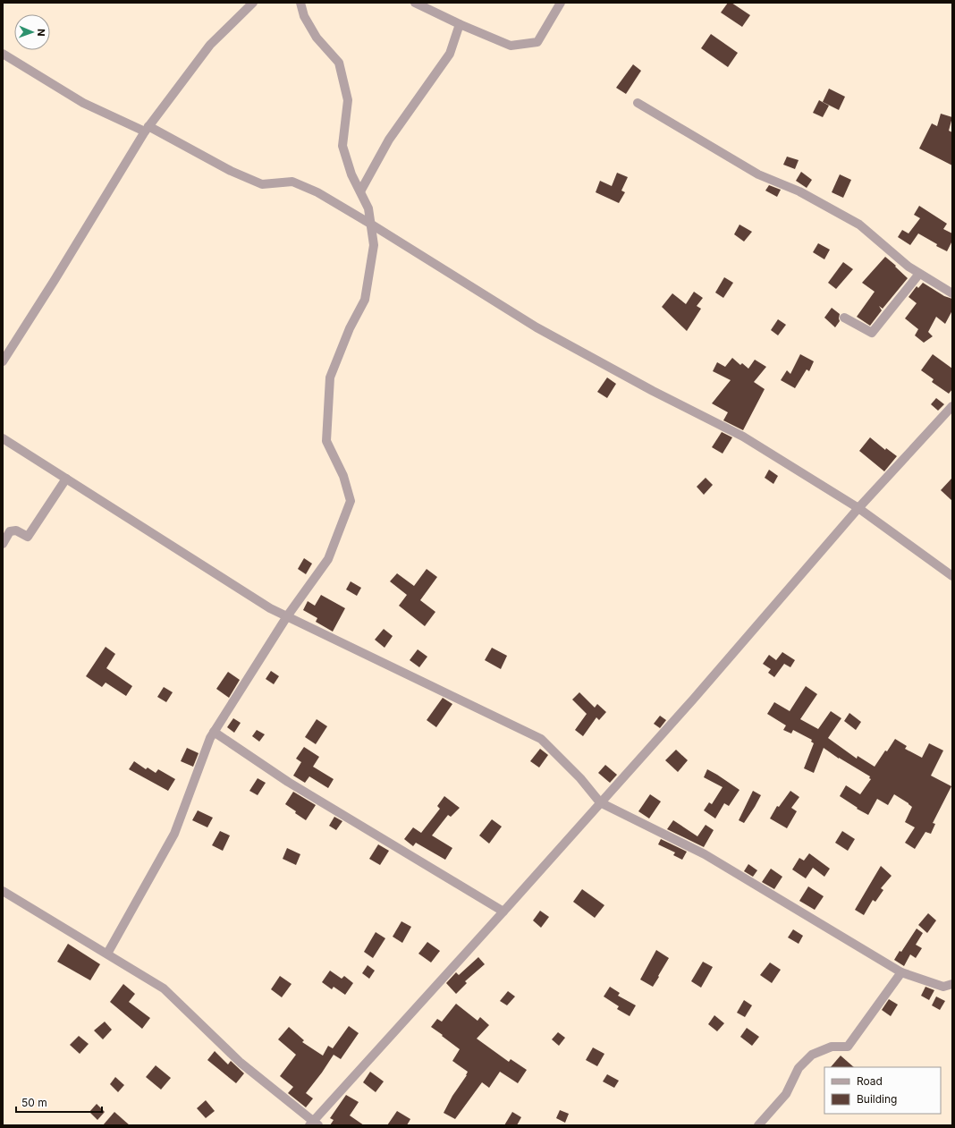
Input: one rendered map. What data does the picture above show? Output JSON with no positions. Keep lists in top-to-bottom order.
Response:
{
  "legend": ["Road", "Building"],
  "scale_bar": "50 m",
  "north": "right"
}
